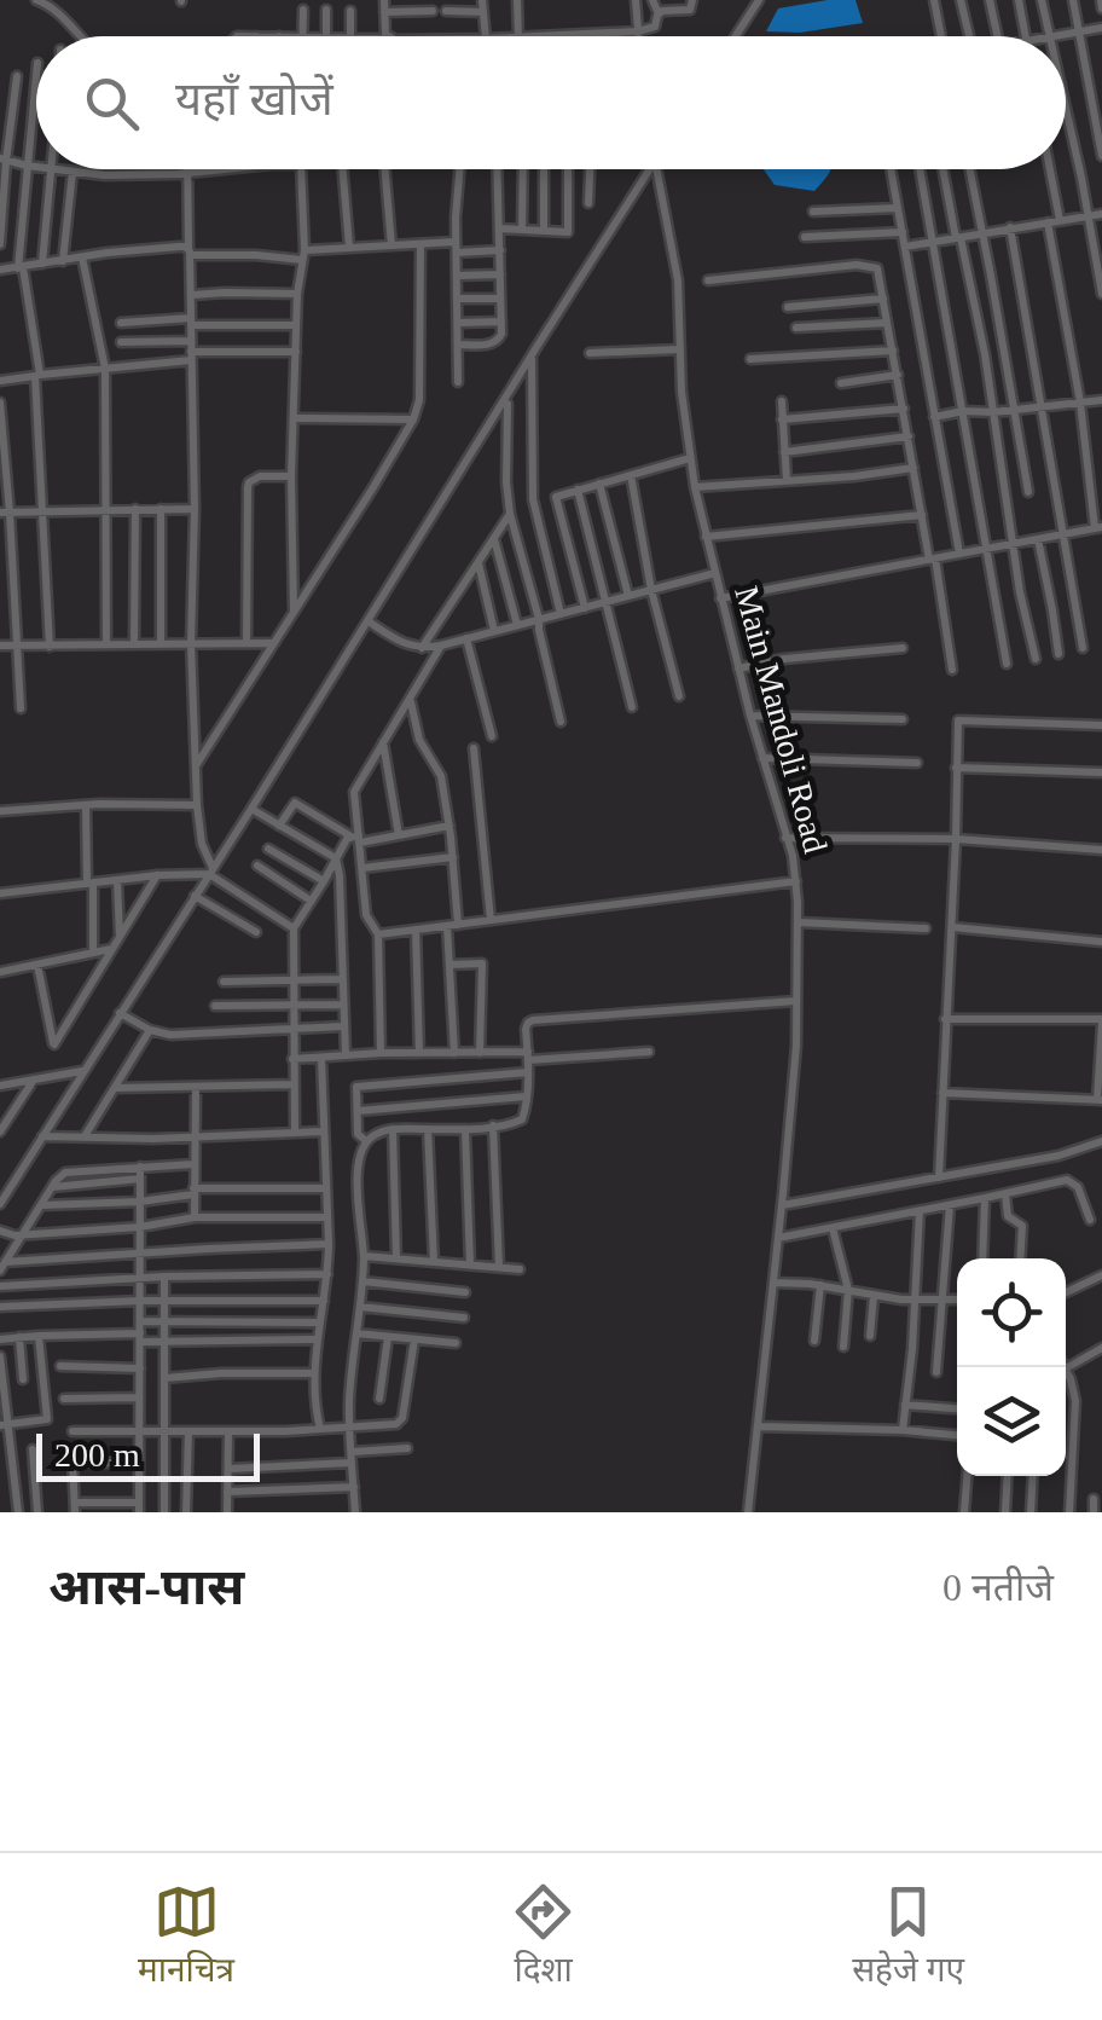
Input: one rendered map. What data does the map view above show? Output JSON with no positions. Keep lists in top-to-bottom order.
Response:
{
  "streets": {
    "street": ["Main Mandoli Road"]
  },
  "scale_bar": "200 m",
  "page": {
    "search": "यहाँ खोजें",
    "scale": "200 m",
    "heading": ["आस-पास", "0 नतीजे"],
    "nav": ["मानचित्र", "दिशा", "सहेजे गए"]
  }
}
